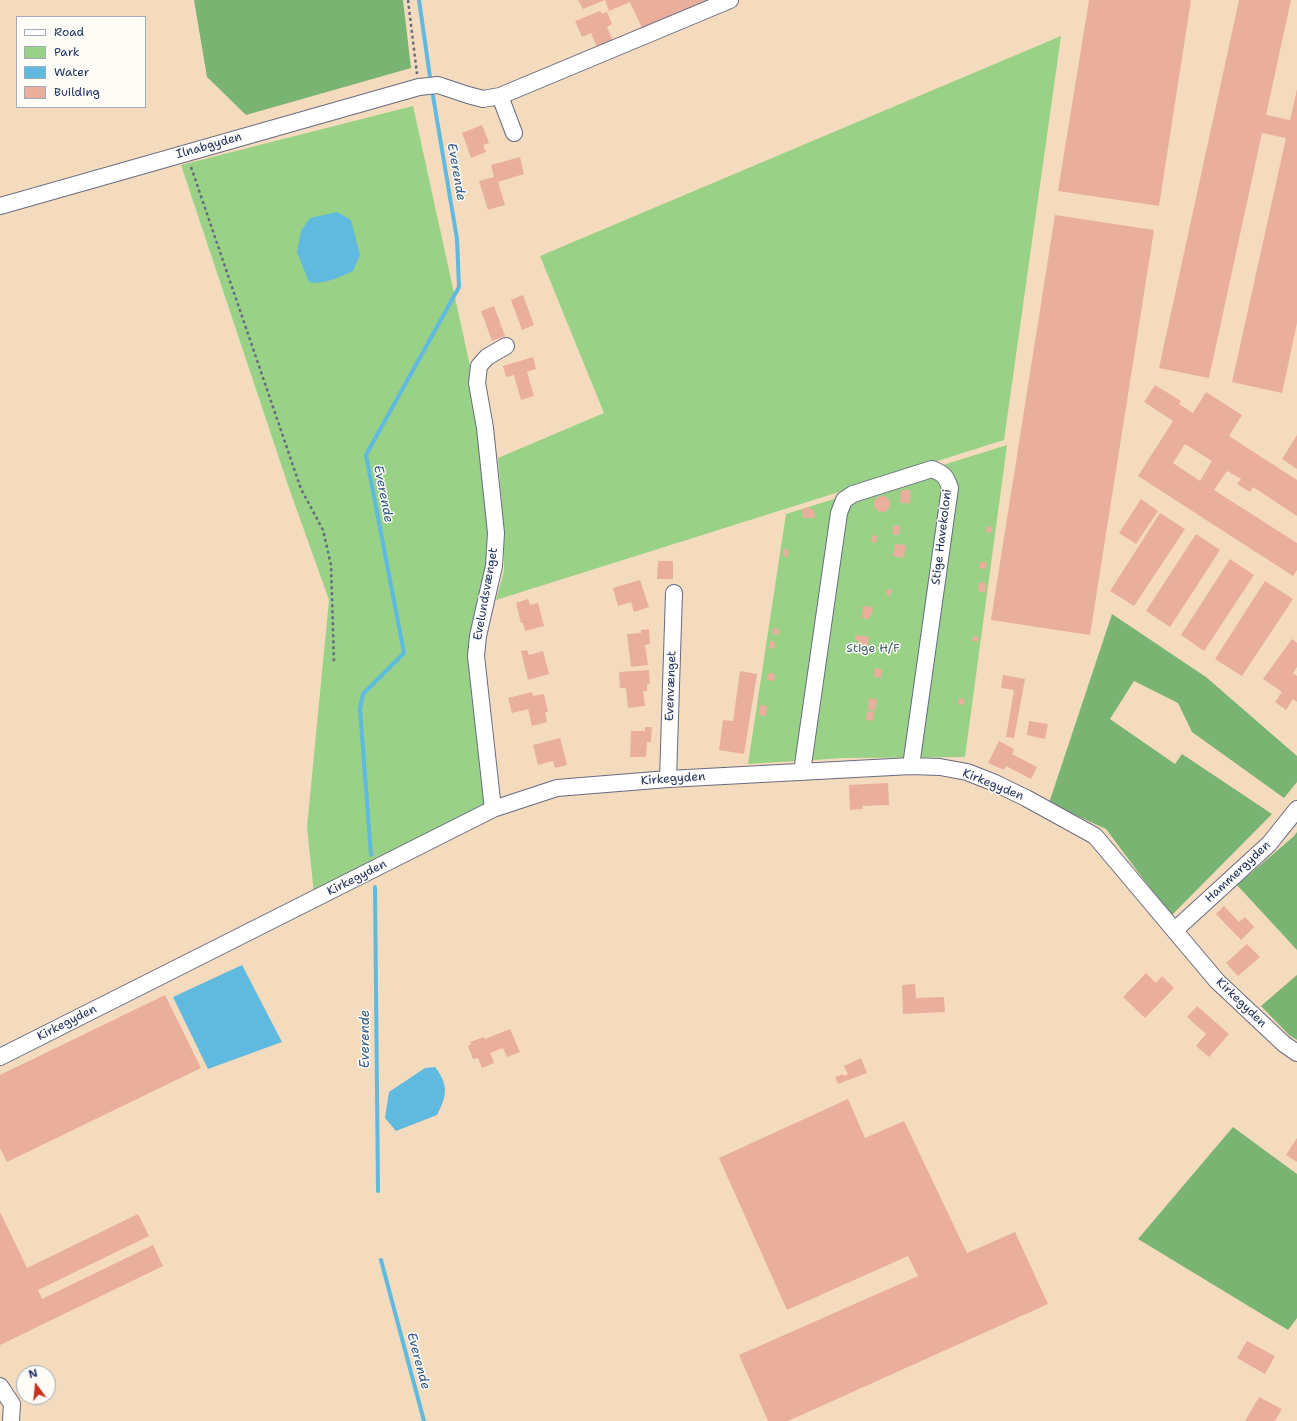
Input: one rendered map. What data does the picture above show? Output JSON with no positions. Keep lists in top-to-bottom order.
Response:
{
  "streets": {
    "street": [
      "Ilnabgyden",
      "Stige Havekoloni",
      "Evelundsvænget",
      "Evenvænget",
      "Kirkegyden",
      "Hammergyden"
    ]
  },
  "crossings": [
    ["Stige Havekoloni", "Kirkegyden"],
    ["Evelundsvænget", "Kirkegyden"],
    ["Evenvænget", "Kirkegyden"],
    ["Kirkegyden", "Hammergyden"]
  ],
  "water": ["Everende"],
  "parks": ["Stige H/F"],
  "legend": [
    "Road",
    "Park",
    "Water",
    "Building"
  ],
  "north": "top"
}
